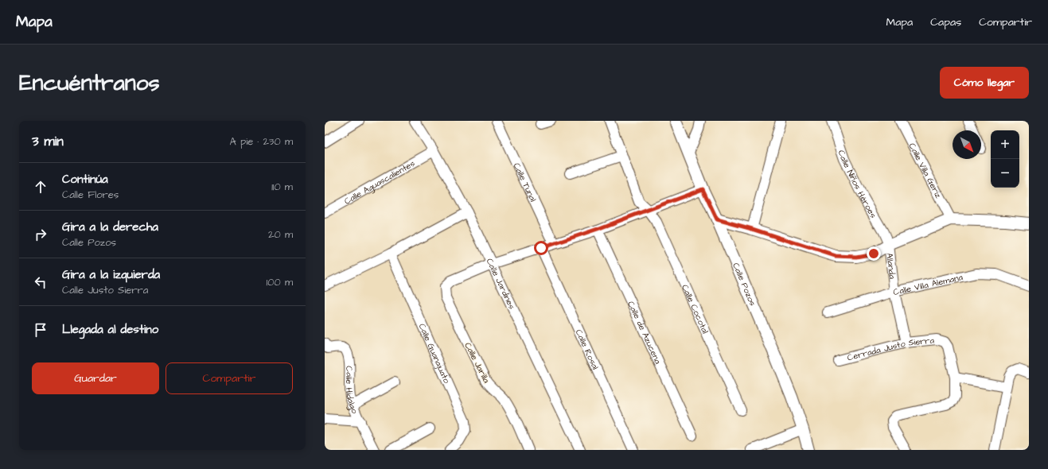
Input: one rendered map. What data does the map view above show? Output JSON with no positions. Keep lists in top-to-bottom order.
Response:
{
  "streets": {
    "street": [
      "Calle Villa Geriz",
      "Calle Aguascalientes",
      "Calle Tunal",
      "Calle Niños Héroes",
      "Allanda",
      "Calle Jardines",
      "Calle Pozos",
      "Calle Villa Alemana",
      "Calle Cocotal",
      "Calle de Azucena",
      "Calle Rosal",
      "Cerrada Justo Sierra",
      "Calle Guanajuato",
      "Calle Jarilla",
      "Calle Hidalgo"
    ]
  },
  "crossings": [
    ["Calle Aguascalientes", "Calle Jardines"],
    ["Calle Niños Héroes", "Allanda"],
    ["Allanda", "Calle Villa Alemana"],
    ["Allanda", "Cerrada Justo Sierra"],
    ["Calle Jardines", "Calle Jarilla"]
  ],
  "north": "bottom right",
  "page": {
    "header": "Mapa",
    "nav": ["Mapa", "Capas", "Compartir"],
    "buttons": [
      "Cómo llegar",
      ["Guardar", "Compartir"]
    ],
    "title": "Encuéntranos",
    "heading": ["3 min", "A pie · 230 m"],
    "map_buttons": ["+", "−"],
    "list": [
      ["Continúa", "Calle Flores", "110 m"],
      ["Gira a la derecha", "Calle Pozos", "20 m"],
      ["Gira a la izquierda", "Calle Justo Sierra", "100 m"],
      "Llegada al destino"
    ]
  }
}
